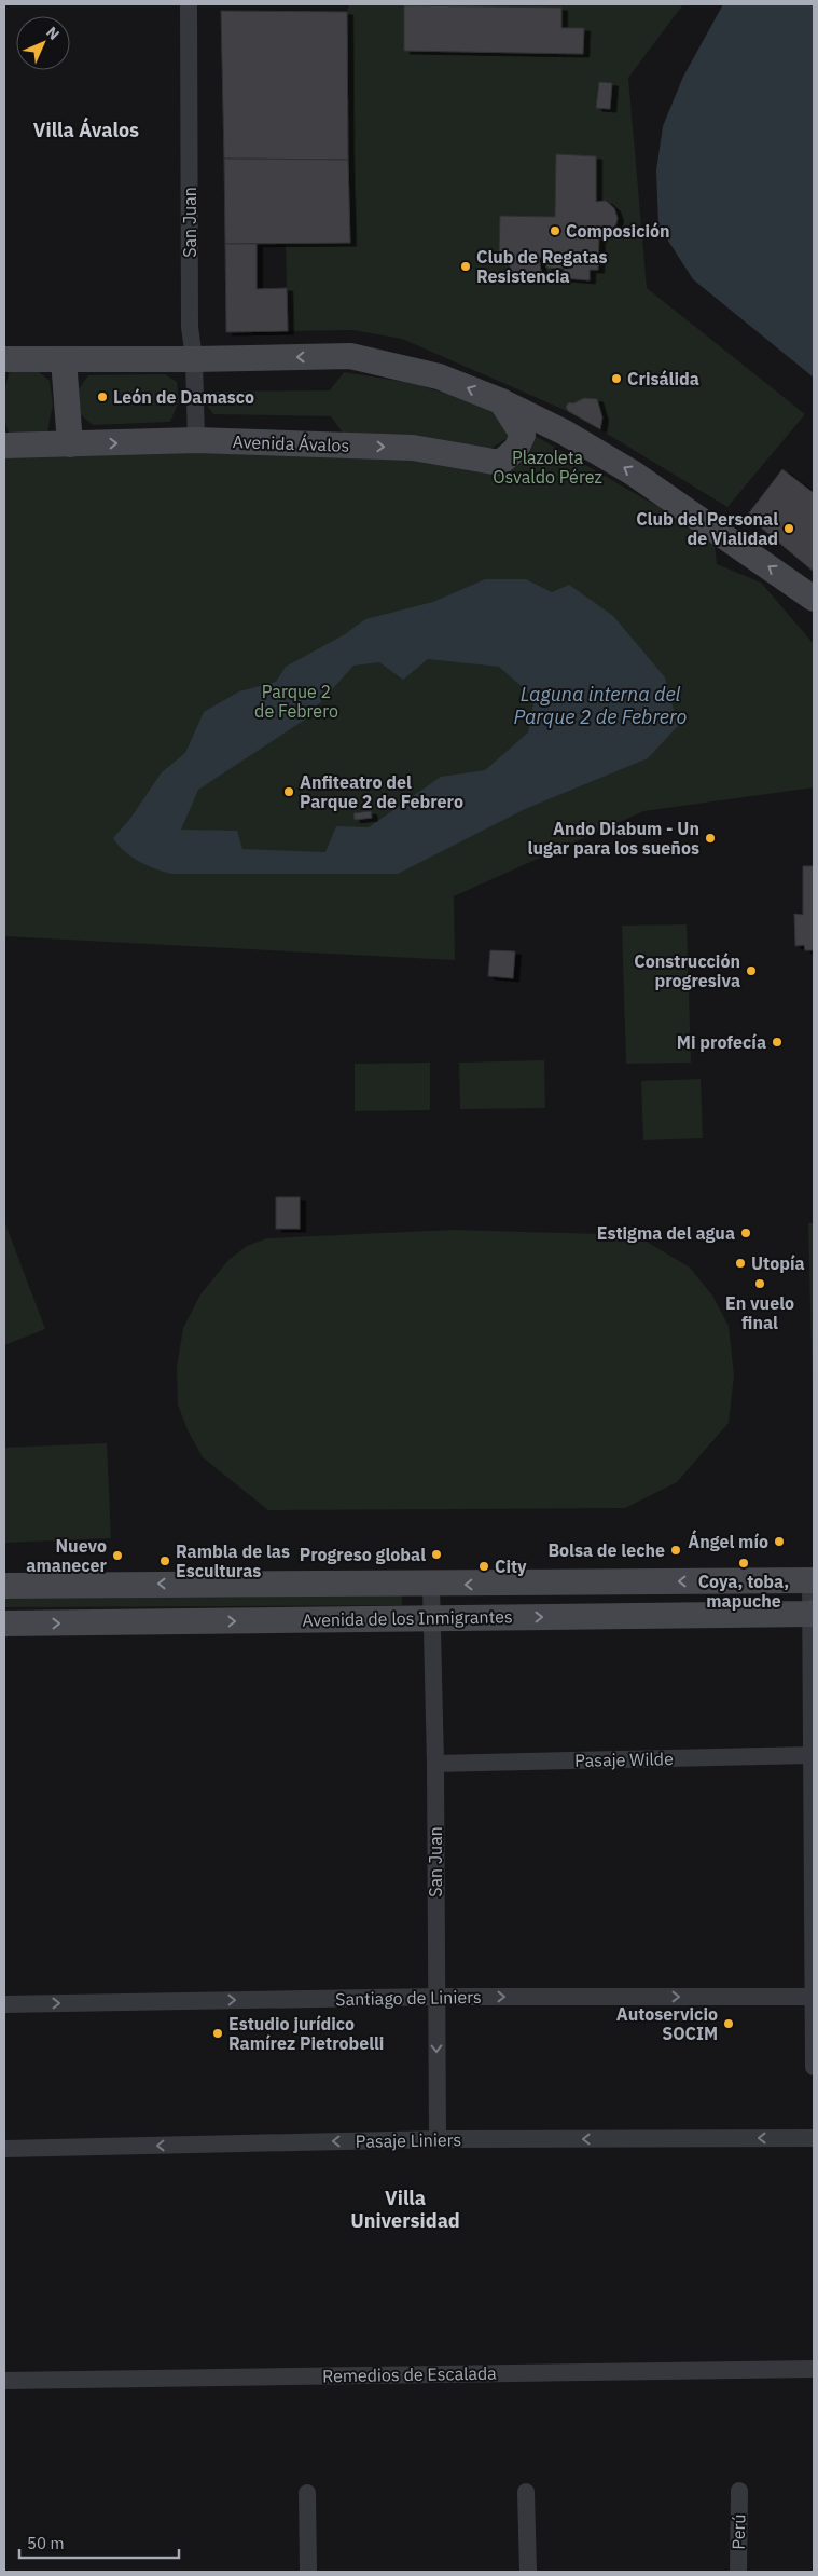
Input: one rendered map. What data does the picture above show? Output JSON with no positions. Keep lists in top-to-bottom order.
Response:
{
  "streets": {
    "main road": ["Avenida Ávalos", "Avenida de los Inmigrantes"],
    "street": [
      "San Juan",
      "Pasaje Wilde",
      "Santiago de Liniers",
      "Pasaje Liniers",
      "Remedios de Escalada",
      "Perú"
    ]
  },
  "crossings": [
    ["San Juan", "Avenida Ávalos"],
    ["San Juan", "Avenida de los Inmigrantes"],
    ["San Juan", "Pasaje Wilde"],
    ["San Juan", "Santiago de Liniers"],
    ["San Juan", "Pasaje Liniers"]
  ],
  "one_way": ["Santiago de Liniers", "Pasaje Liniers"],
  "districts": ["Villa Ávalos", "Villa Universidad"],
  "water": ["Laguna interna del Parque 2 de Febrero"],
  "parks": ["Plazoleta Osvaldo Pérez", "Parque 2 de Febrero"],
  "places": [
    "Composición",
    "Club de Regatas Resistencia",
    "Crisálida",
    "León de Damasco",
    "Club del Personal de Vialidad",
    "Anfiteatro del Parque 2 de Febrero",
    "Ando Diabum - Un lugar para los sueños",
    "Construcción progresiva",
    "Mi profecía",
    "Estigma del agua",
    "Utopía",
    "En vuelo final",
    "Ángel mío",
    "Bolsa de leche",
    "Progreso global",
    "Nuevo amanecer",
    "Rambla de las Esculturas",
    "Coya, toba, mapuche",
    "City",
    "Autoservicio SOCIM",
    "Estudio jurídico Ramírez Pietrobelli"
  ],
  "scale_bar": "50 m",
  "north": "top right"
}
